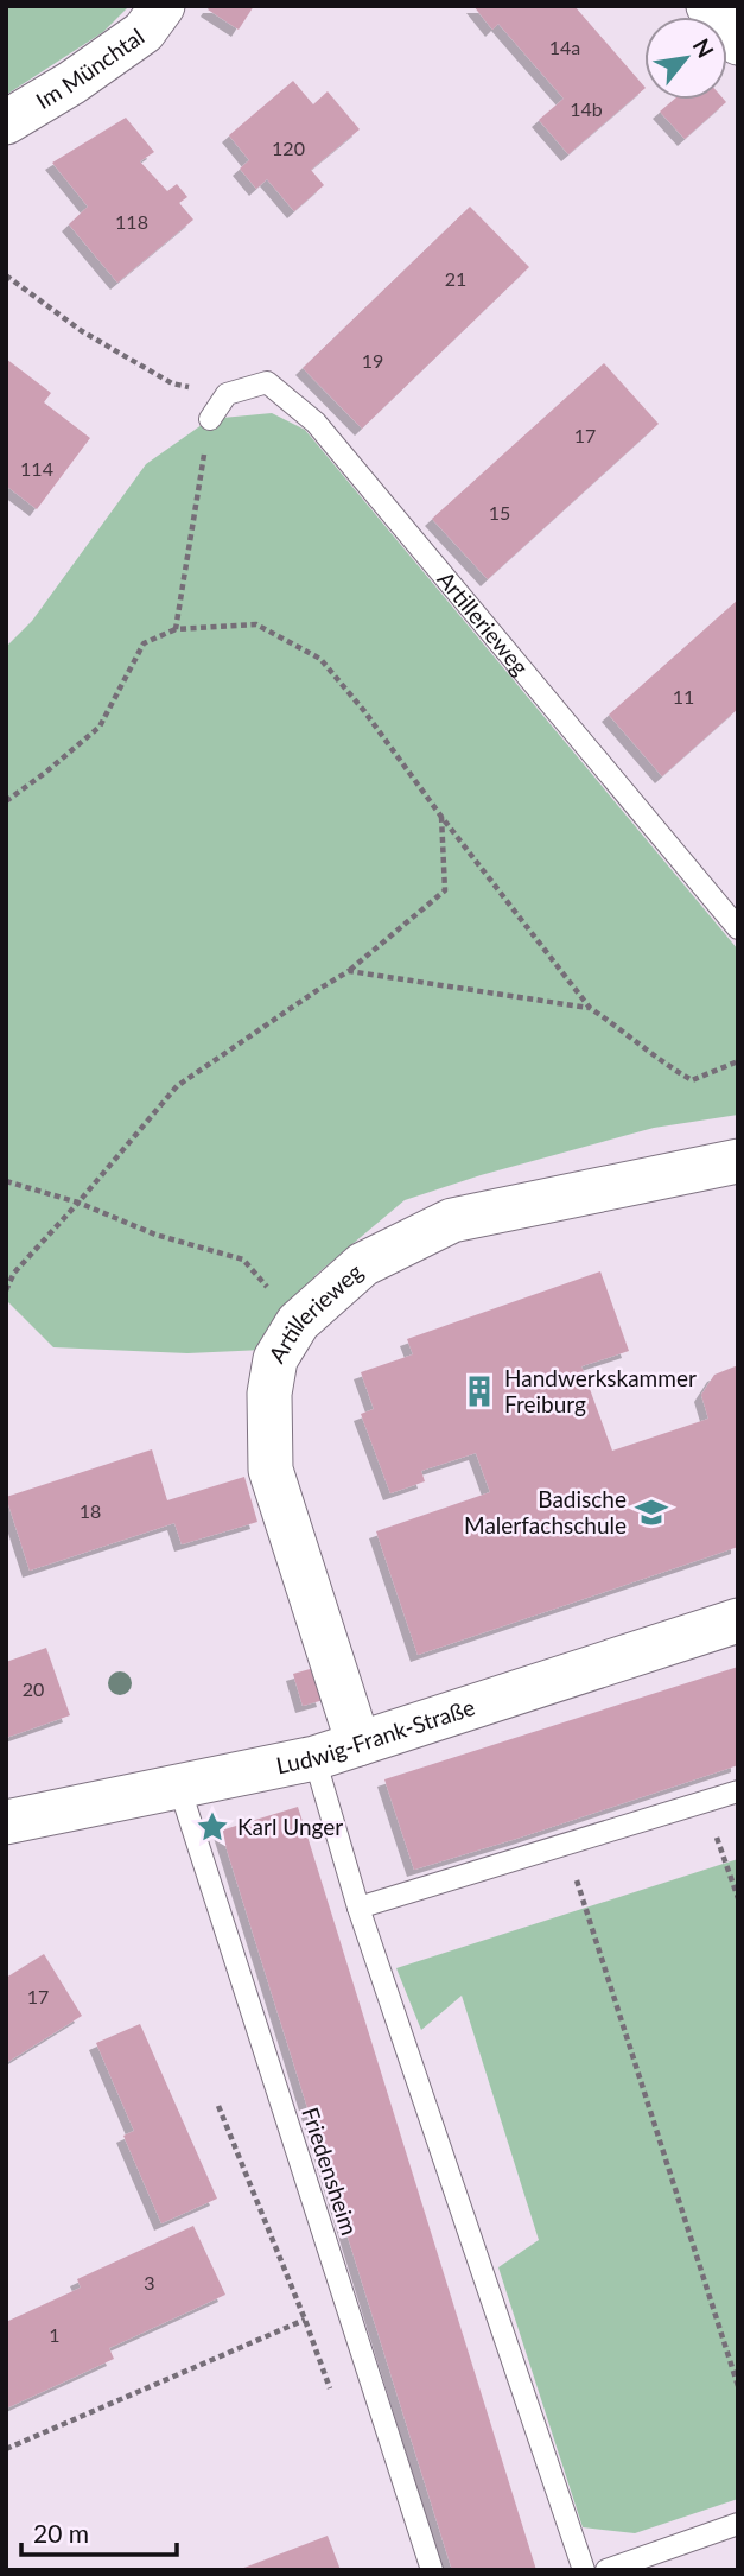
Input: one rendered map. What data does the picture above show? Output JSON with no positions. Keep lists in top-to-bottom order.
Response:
{
  "streets": {
    "street": ["Im Münchtal", "Artillerieweg", "Ludwig-Frank-Straße"],
    "lane": ["Friedensheim"]
  },
  "crossings": [
    ["Artillerieweg", "Ludwig-Frank-Straße"],
    ["Ludwig-Frank-Straße", "Friedensheim"]
  ],
  "places": {
    "building": ["Handwerkskammer Freiburg"],
    "school or university": ["Badische Malerfachschule"],
    "place": ["Karl Unger"]
  },
  "house_numbers": [
    "14a",
    "14b",
    "120",
    "118",
    "21",
    "19",
    "17",
    "114",
    "15",
    "11",
    "18",
    "20",
    "17",
    "3",
    "1"
  ],
  "scale_bar": "20 m",
  "north": "top right"
}
